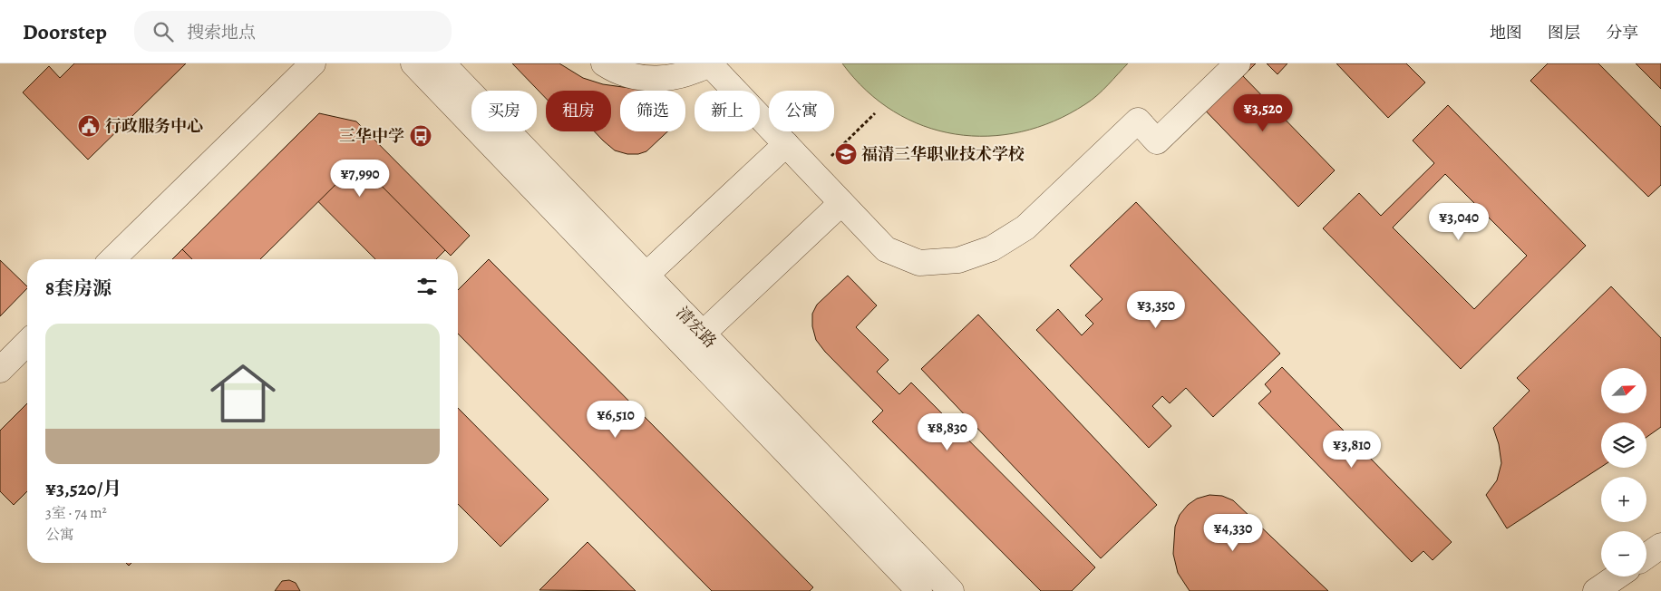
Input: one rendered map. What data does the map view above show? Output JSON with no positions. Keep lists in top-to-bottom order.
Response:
{
  "streets": {
    "street": ["清宏路"]
  },
  "places": {
    "public building": ["行政服务中心"],
    "bus stop": ["三华中学"],
    "school or university": ["福清三华职业技术学校"]
  },
  "north": "top right",
  "page": {
    "header": "Doorstep",
    "search": "搜索地点",
    "nav": ["地图", "图层", "分享"],
    "chip": [
      "买房",
      "租房",
      "筛选",
      "新上",
      "公寓"
    ],
    "price": [
      "¥3,520",
      "¥7,990",
      "¥3,040",
      "¥3,350",
      "¥6,510",
      "¥8,830",
      "¥3,810",
      "¥4,330"
    ],
    "heading": "8套房源",
    "list": [
      {
        "name": "¥3,520/月",
        "note": "3室 · 74 m² · 公寓"
      }
    ],
    "map_buttons": ["+", "−"]
  }
}
